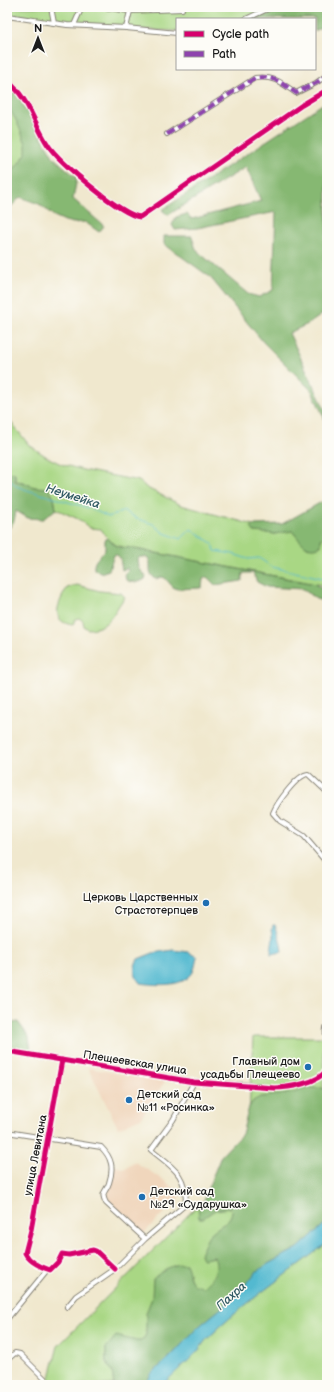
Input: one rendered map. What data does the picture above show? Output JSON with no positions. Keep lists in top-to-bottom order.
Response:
{
  "streets": {
    "street": ["Плещеевская улица", "улица Левитана"]
  },
  "crossings": [
    ["Плещеевская улица", "улица Левитана"]
  ],
  "water": ["Неумейка", "Пахра"],
  "places": [
    "Церковь Царственных Страстотерпцев",
    "Главный дом усадьбы Плещеево",
    "Детский сад №11 «Росинка»",
    "Детский сад №29 «Сударушка»"
  ],
  "legend": ["Cycle path", "Path"],
  "north": "top"
}
